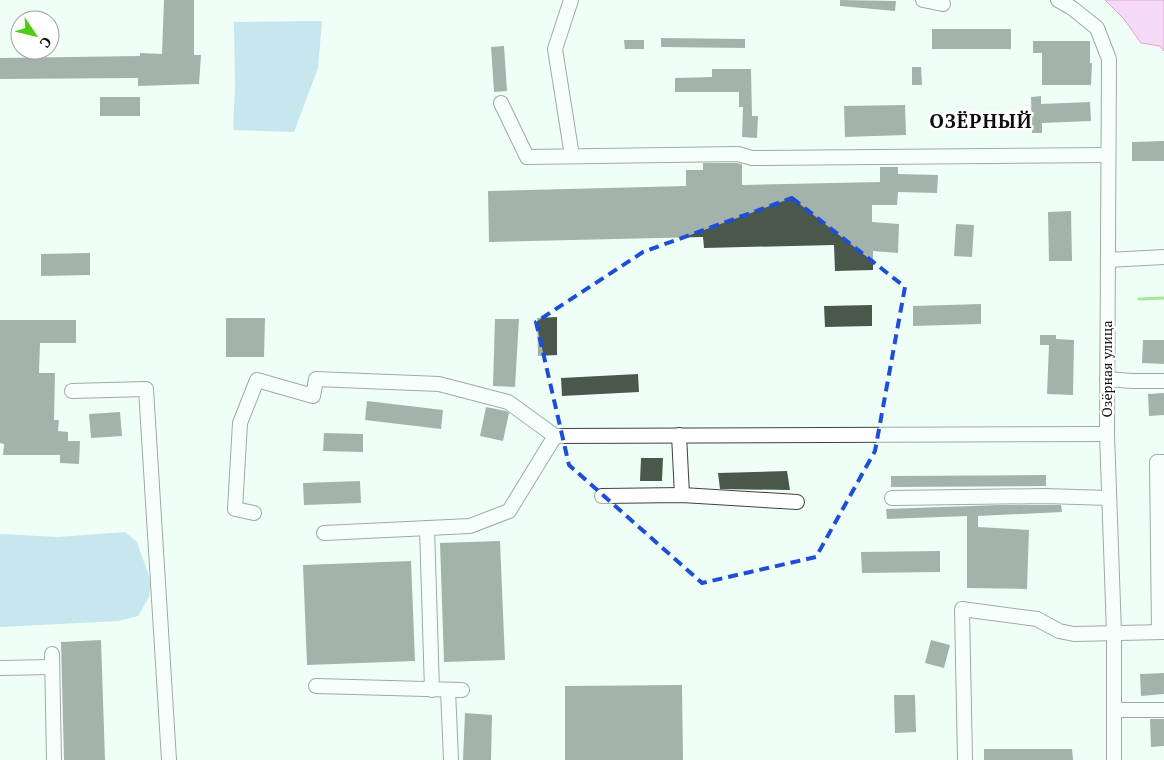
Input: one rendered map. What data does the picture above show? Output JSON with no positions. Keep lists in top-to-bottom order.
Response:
{
  "streets": {
    "street": ["Озёрная улица"]
  },
  "districts": ["ОЗЁРНЫЙ"],
  "north": "bottom right"
}
